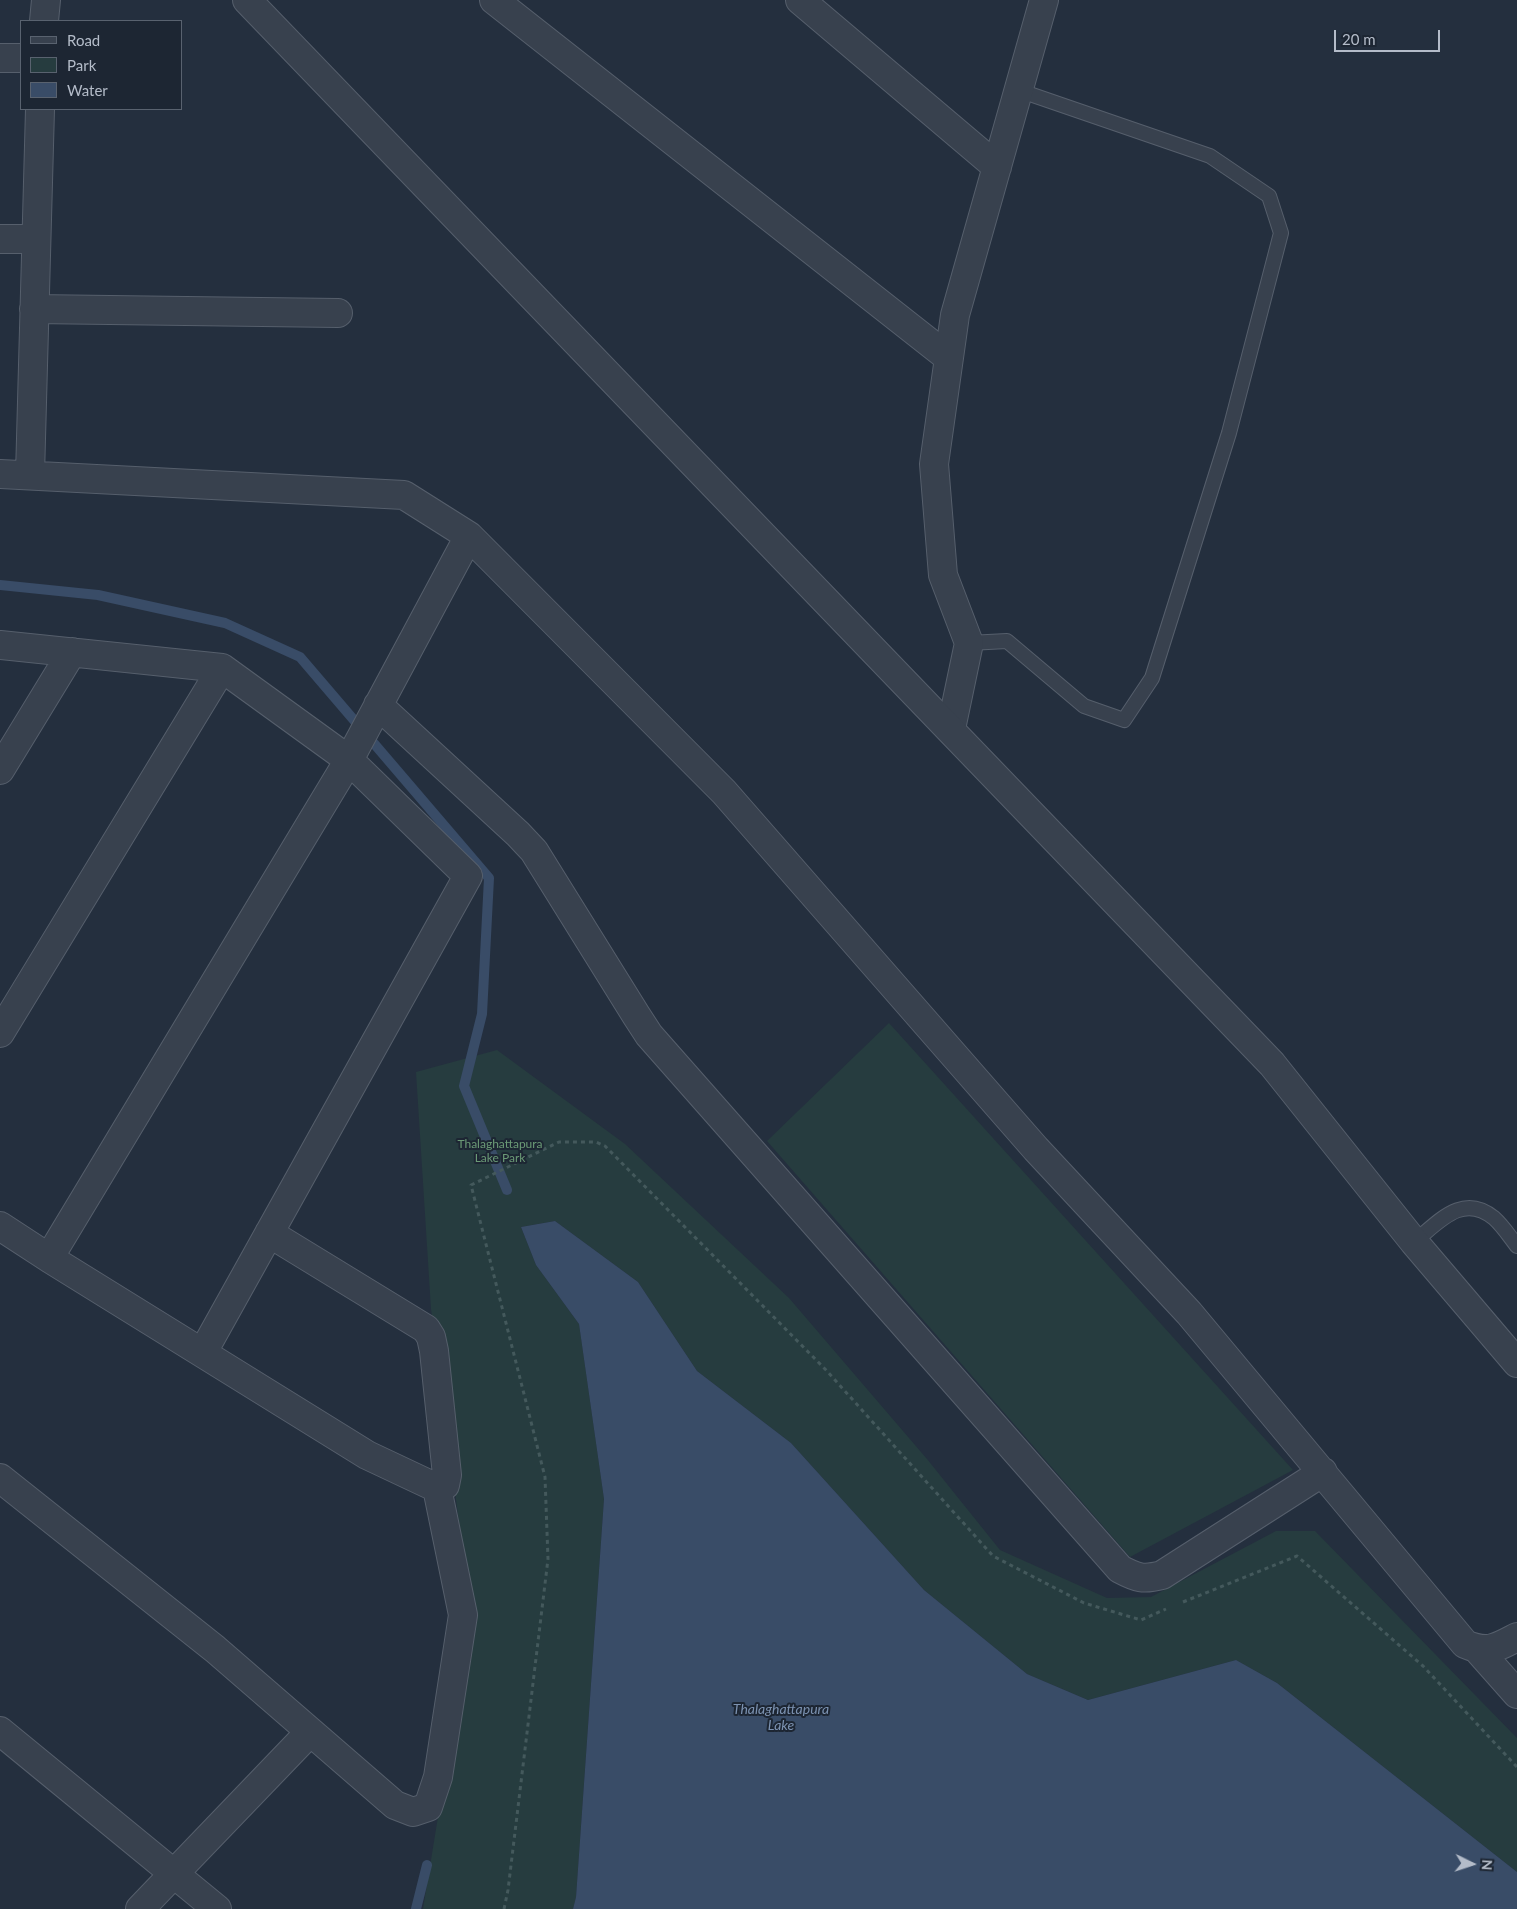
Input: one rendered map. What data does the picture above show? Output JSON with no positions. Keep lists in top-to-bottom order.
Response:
{
  "water": ["Thalaghattapura Lake"],
  "parks": ["Thalaghattapura Lake Park"],
  "legend": ["Road", "Park", "Water"],
  "scale_bar": "20 m",
  "north": "right"
}
